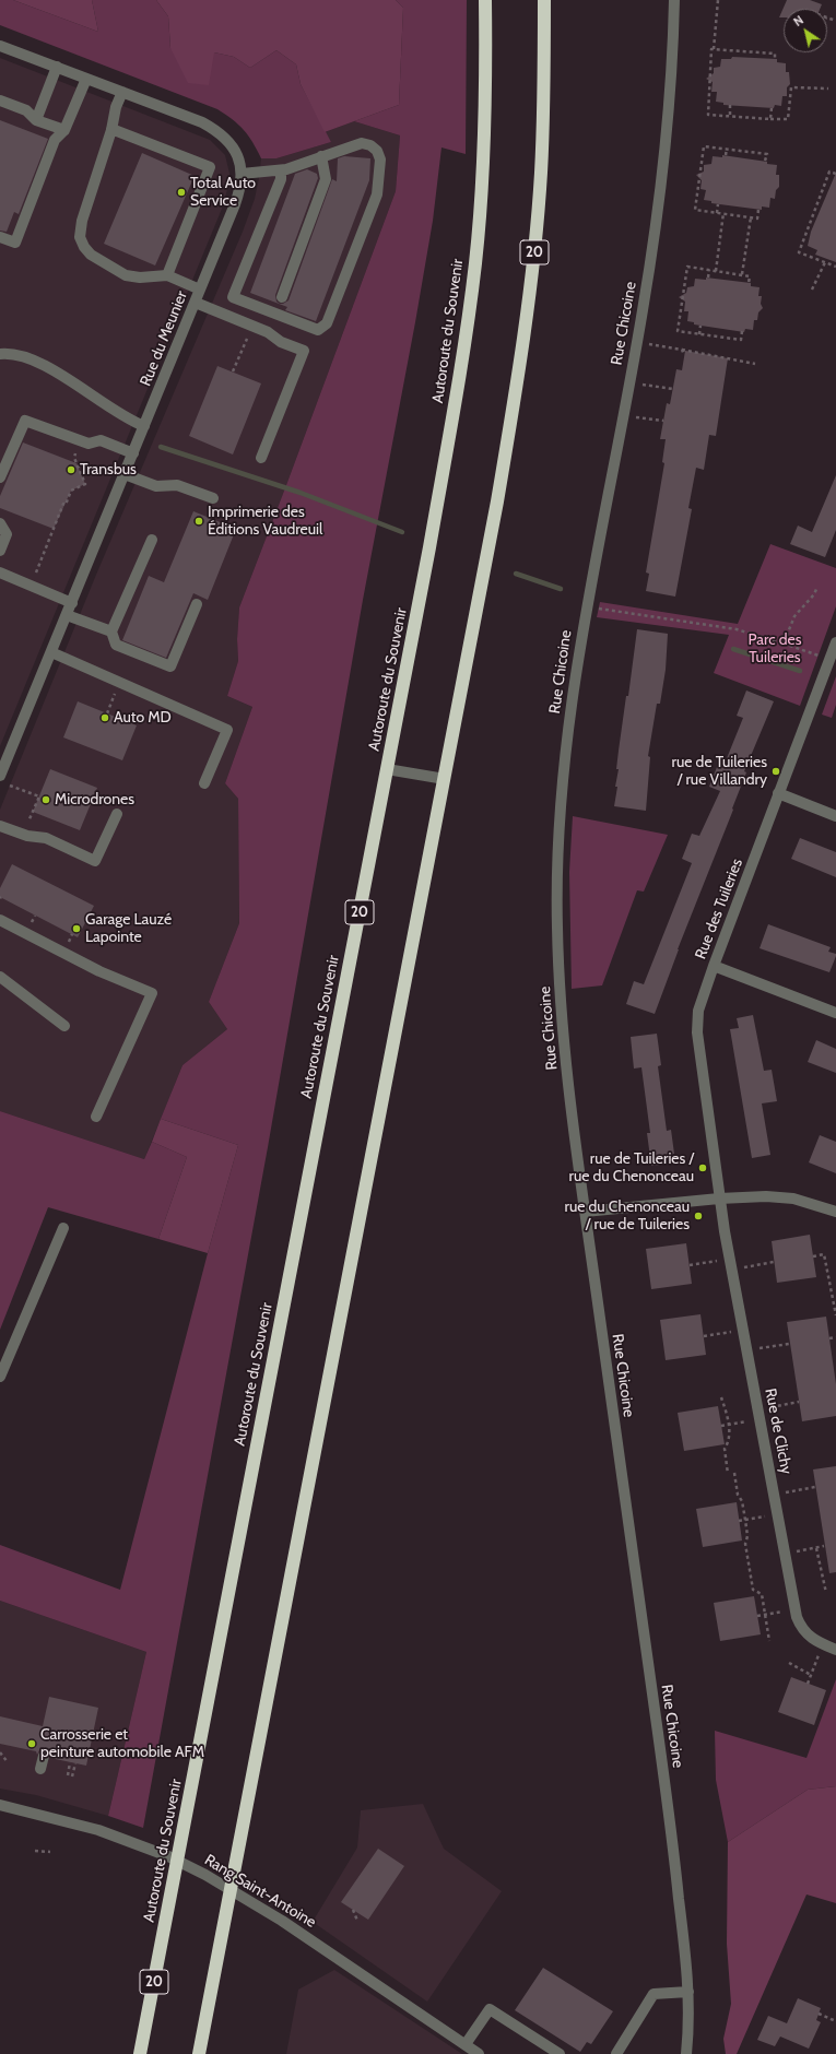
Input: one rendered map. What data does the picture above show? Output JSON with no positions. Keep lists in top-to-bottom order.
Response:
{
  "streets": {
    "highway": ["20", "Autoroute du Souvenir"],
    "street": [
      "Rue Chicoine",
      "Rue du Meunier",
      "Rue des Tuileries",
      "Rue de Clichy",
      "Rang Saint-Antoine"
    ]
  },
  "crossings": [
    ["Rue des Tuileries", "Rue de Clichy"]
  ],
  "parks": ["Parc des Tuileries"],
  "places": [
    "Total Auto Service",
    "Transbus",
    "Imprimerie des Éditions Vaudreuil",
    "Auto MD",
    "rue de Tuileries / rue Villandry",
    "Microdrones",
    "Garage Lauzé Lapointe",
    "rue de Tuileries / rue du Chenonceau",
    "rue du Chenonceau / rue de Tuileries",
    "Carrosserie et peinture automobile AFM"
  ],
  "north": "top left"
}
